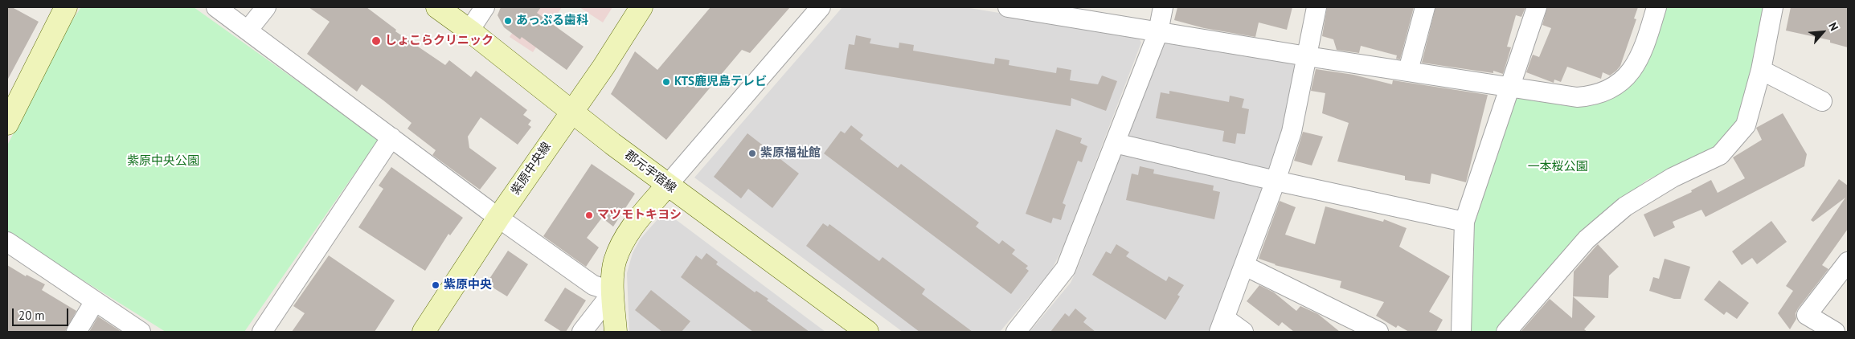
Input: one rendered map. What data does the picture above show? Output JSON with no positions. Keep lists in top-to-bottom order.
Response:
{
  "streets": {
    "street": ["紫原中央線", "郡元宇宿線"]
  },
  "crossings": [
    ["紫原中央線", "郡元宇宿線"]
  ],
  "parks": ["紫原中央公園", "一本桜公園"],
  "places": [
    "あっぷる歯科",
    "しょこらクリニック",
    "KTS鹿児島テレビ",
    "紫原福祉館",
    "マツモトキヨシ",
    "紫原中央"
  ],
  "scale_bar": "20 m",
  "north": "top right"
}
